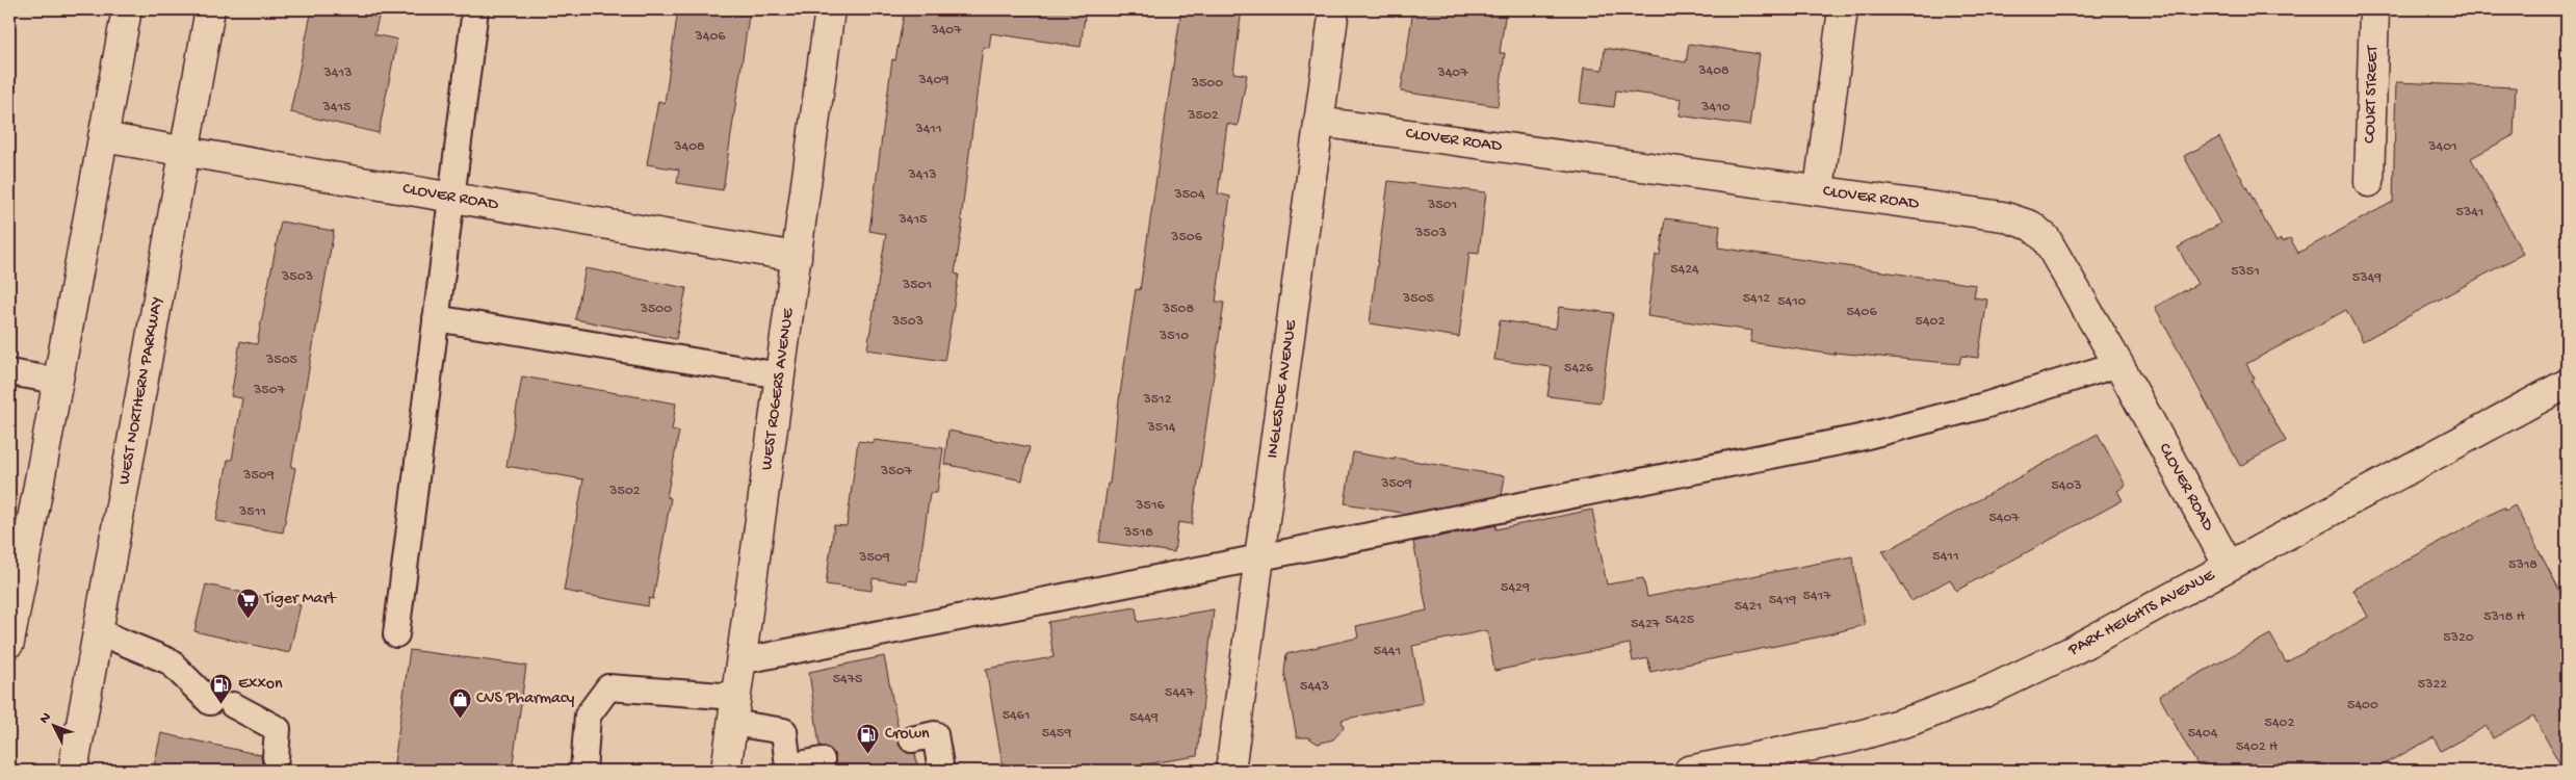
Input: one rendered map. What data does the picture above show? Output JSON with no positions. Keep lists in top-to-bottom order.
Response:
{
  "streets": {
    "street": [
      "COURT STREET",
      "CLOVER ROAD",
      "WEST NORTHERN PARKWAY",
      "WEST ROGERS AVENUE",
      "INGLESIDE AVENUE",
      "PARK HEIGHTS AVENUE"
    ]
  },
  "crossings": [
    ["CLOVER ROAD", "WEST NORTHERN PARKWAY"],
    ["CLOVER ROAD", "WEST ROGERS AVENUE"],
    ["CLOVER ROAD", "INGLESIDE AVENUE"],
    ["CLOVER ROAD", "PARK HEIGHTS AVENUE"]
  ],
  "places": {
    "supermarket": ["Tiger Mart"],
    "fuel station": ["Exxon", "Crown"],
    "shop": ["CVS Pharmacy"]
  },
  "house_numbers": [
    "3407",
    "3406",
    "3408",
    "3413",
    "3407",
    "3409",
    "3500",
    "3415",
    "3410",
    "3502",
    "3411",
    "3408",
    "3401",
    "3413",
    "3504",
    "3501",
    "5341",
    "3415",
    "3503",
    "3506",
    "5424",
    "5351",
    "3503",
    "5349",
    "3501",
    "3505",
    "5412",
    "5410",
    "3500",
    "3508",
    "5406",
    "3503",
    "5402",
    "3510",
    "3505",
    "5426",
    "3507",
    "3512",
    "3514",
    "3507",
    "3509",
    "3509",
    "5403",
    "3502",
    "3516",
    "3511",
    "5407",
    "3518",
    "5411",
    "3509",
    "5318",
    "5429",
    "5417",
    "5419",
    "5421",
    "5318 H",
    "5425",
    "5427",
    "5320",
    "5441",
    "5475",
    "5322",
    "5443",
    "5447",
    "5400",
    "5461",
    "5449",
    "5402",
    "5459",
    "5404",
    "5402 H"
  ],
  "north": "top left"
}
